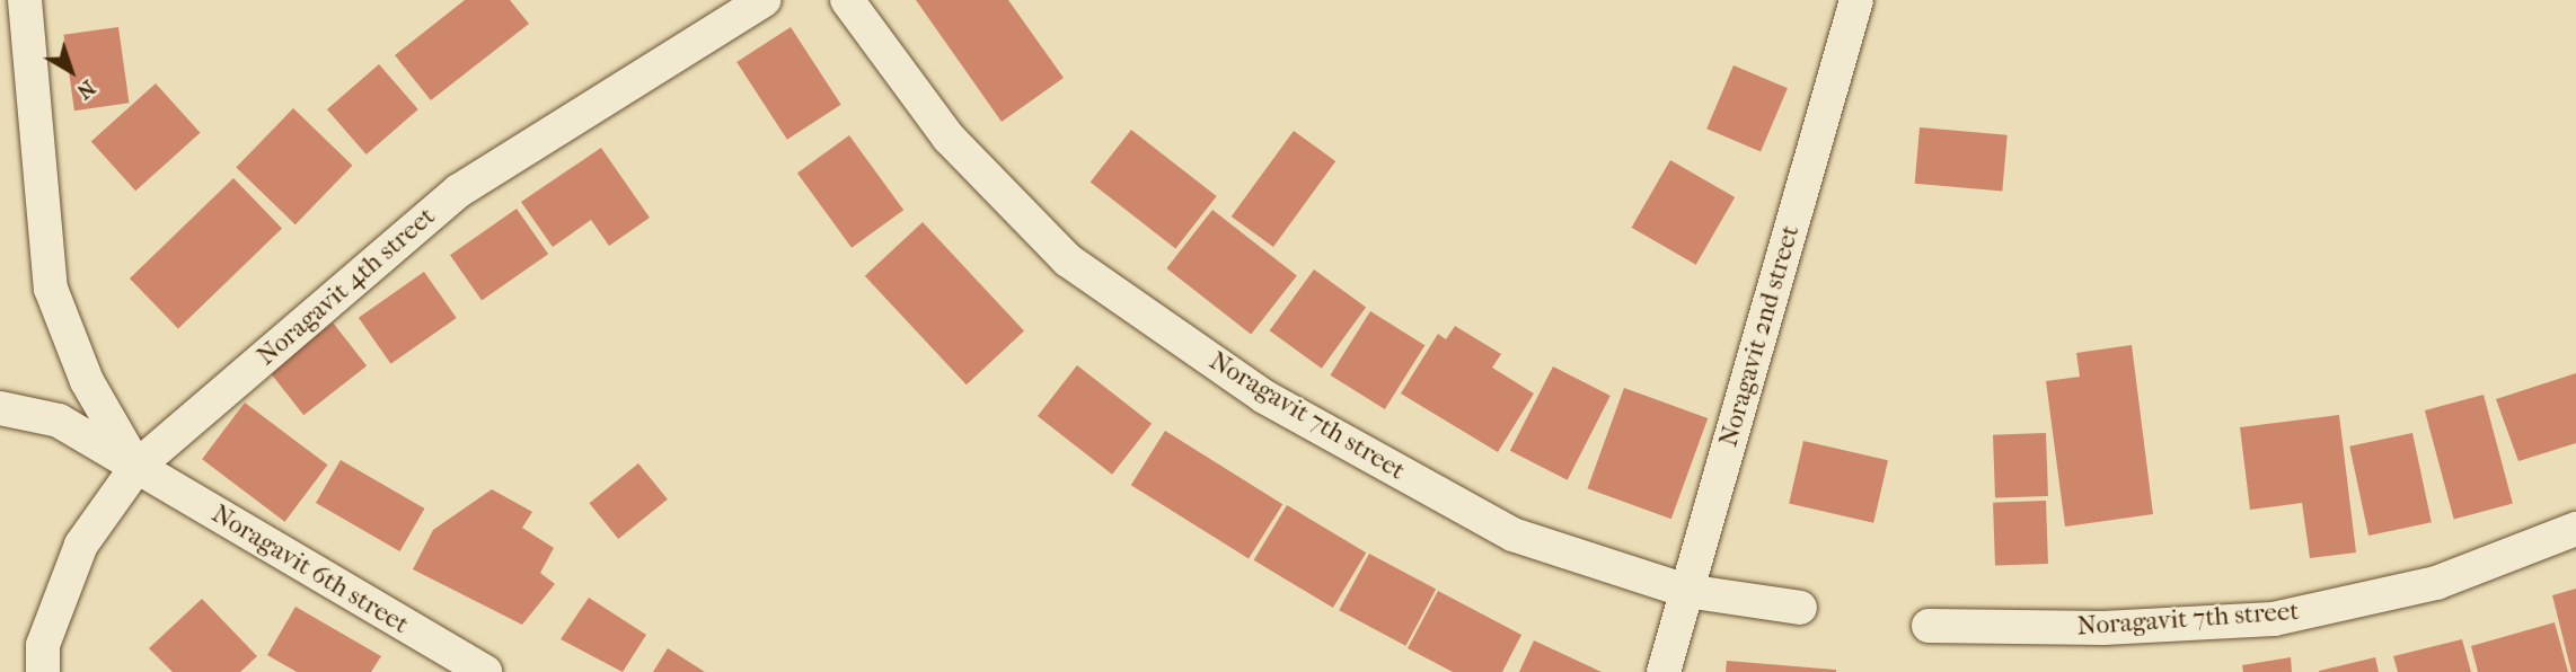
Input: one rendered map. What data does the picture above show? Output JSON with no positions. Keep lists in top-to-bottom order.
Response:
{
  "streets": {
    "street": [
      "Noragavit 4th street",
      "Noragavit 2nd street",
      "Noragavit 7th street",
      "Noragavit 6th street"
    ]
  },
  "crossings": [
    ["Noragavit 4th street", "Noragavit 6th street"],
    ["Noragavit 2nd street", "Noragavit 7th street"]
  ],
  "north": "bottom right"
}
